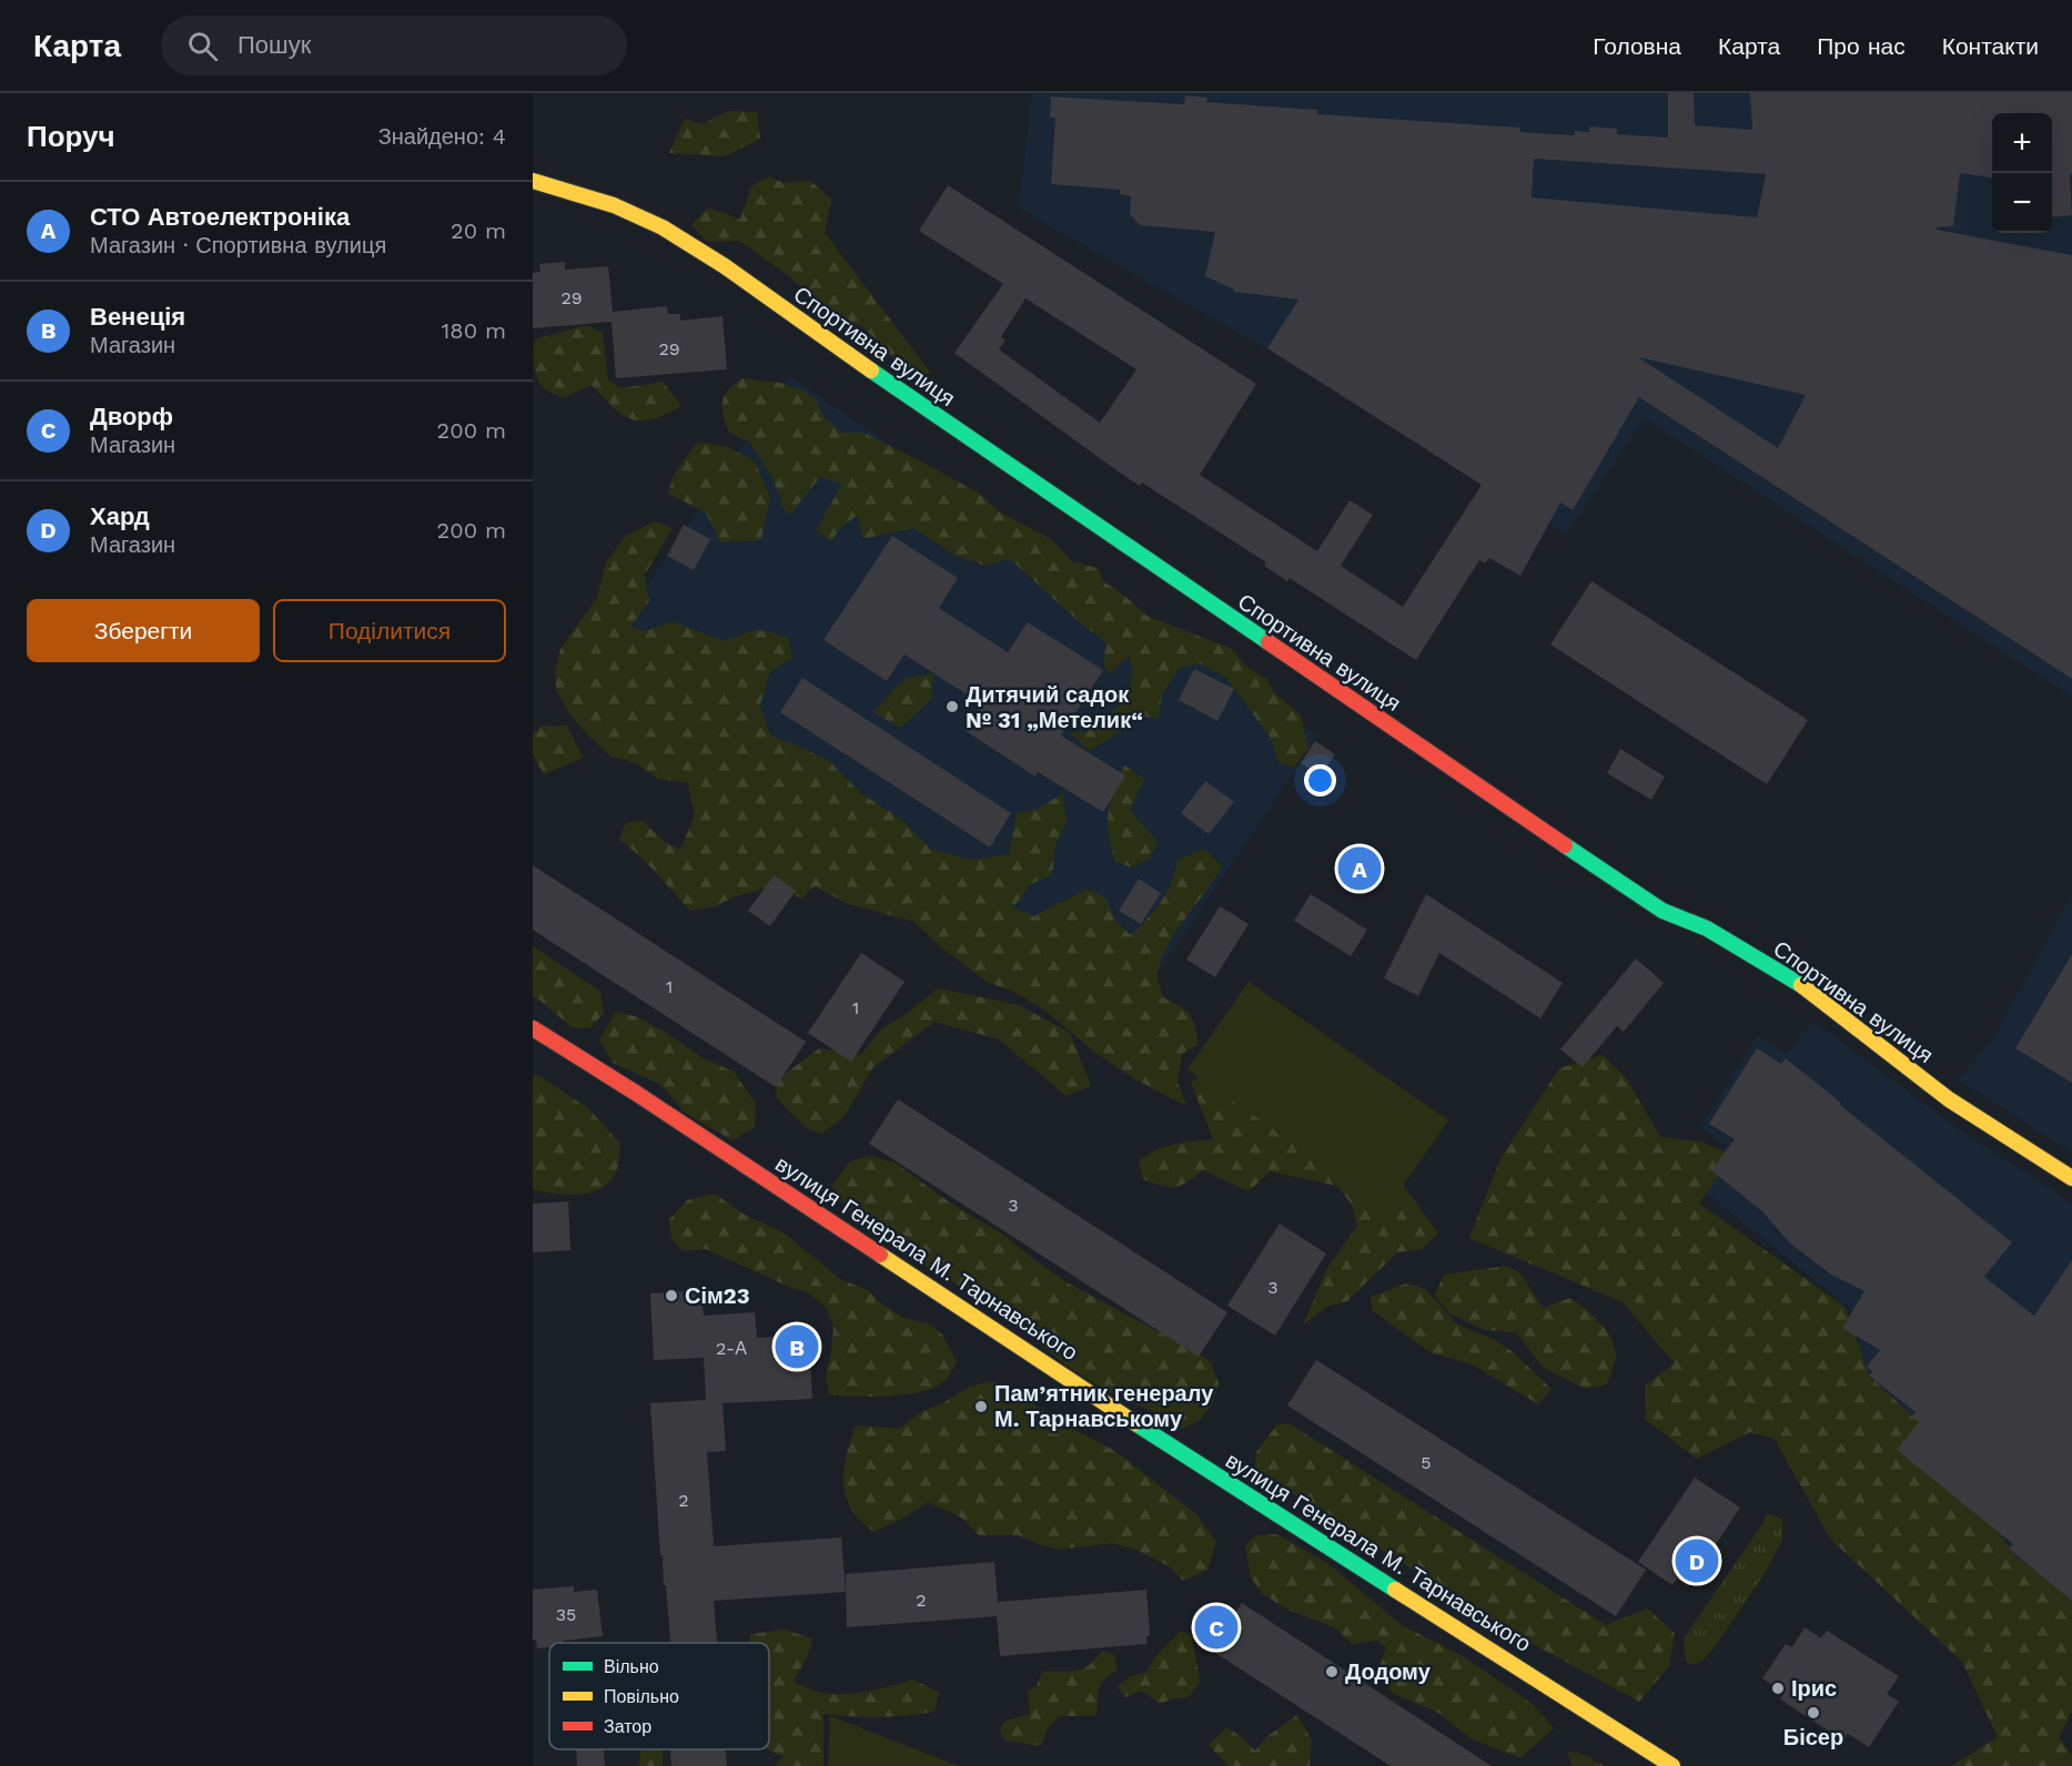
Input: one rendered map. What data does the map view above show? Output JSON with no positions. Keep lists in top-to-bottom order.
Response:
{
  "streets": {
    "street": ["Спортивна вулиця", "вулиця Генерала М. Тарнавського"]
  },
  "places": [
    "Дитячий садок № 31 „Метелик“",
    "Сім23",
    "Пам’ятник генералу М. Тарнавському",
    "Додому",
    "Ірис",
    "Бісер"
  ],
  "house_numbers": [
    "29",
    "29",
    "1",
    "1",
    "3",
    "3",
    "2-А",
    "5",
    "2",
    "2",
    "35"
  ],
  "legend": ["Вільно", "Повільно", "Затор"],
  "page": {
    "header": "Карта",
    "search": "Пошук",
    "nav": [
      "Головна",
      "Карта",
      "Про нас",
      "Контакти"
    ],
    "heading": ["Поруч", "Знайдено: 4"],
    "map_buttons": ["+", "−"],
    "list": [
      {
        "mark": "A",
        "name": "СТО Автоелектроніка",
        "note": "Магазин · Спортивна вулиця",
        "value": "20 m"
      },
      {
        "mark": "B",
        "name": "Венеція",
        "note": "Магазин",
        "value": "180 m"
      },
      {
        "mark": "C",
        "name": "Дворф",
        "note": "Магазин",
        "value": "200 m"
      },
      {
        "mark": "D",
        "name": "Хард",
        "note": "Магазин",
        "value": "200 m"
      }
    ],
    "buttons": ["Зберегти", "Поділитися"],
    "pins": [
      "A",
      "B",
      "D",
      "C"
    ]
  }
}
